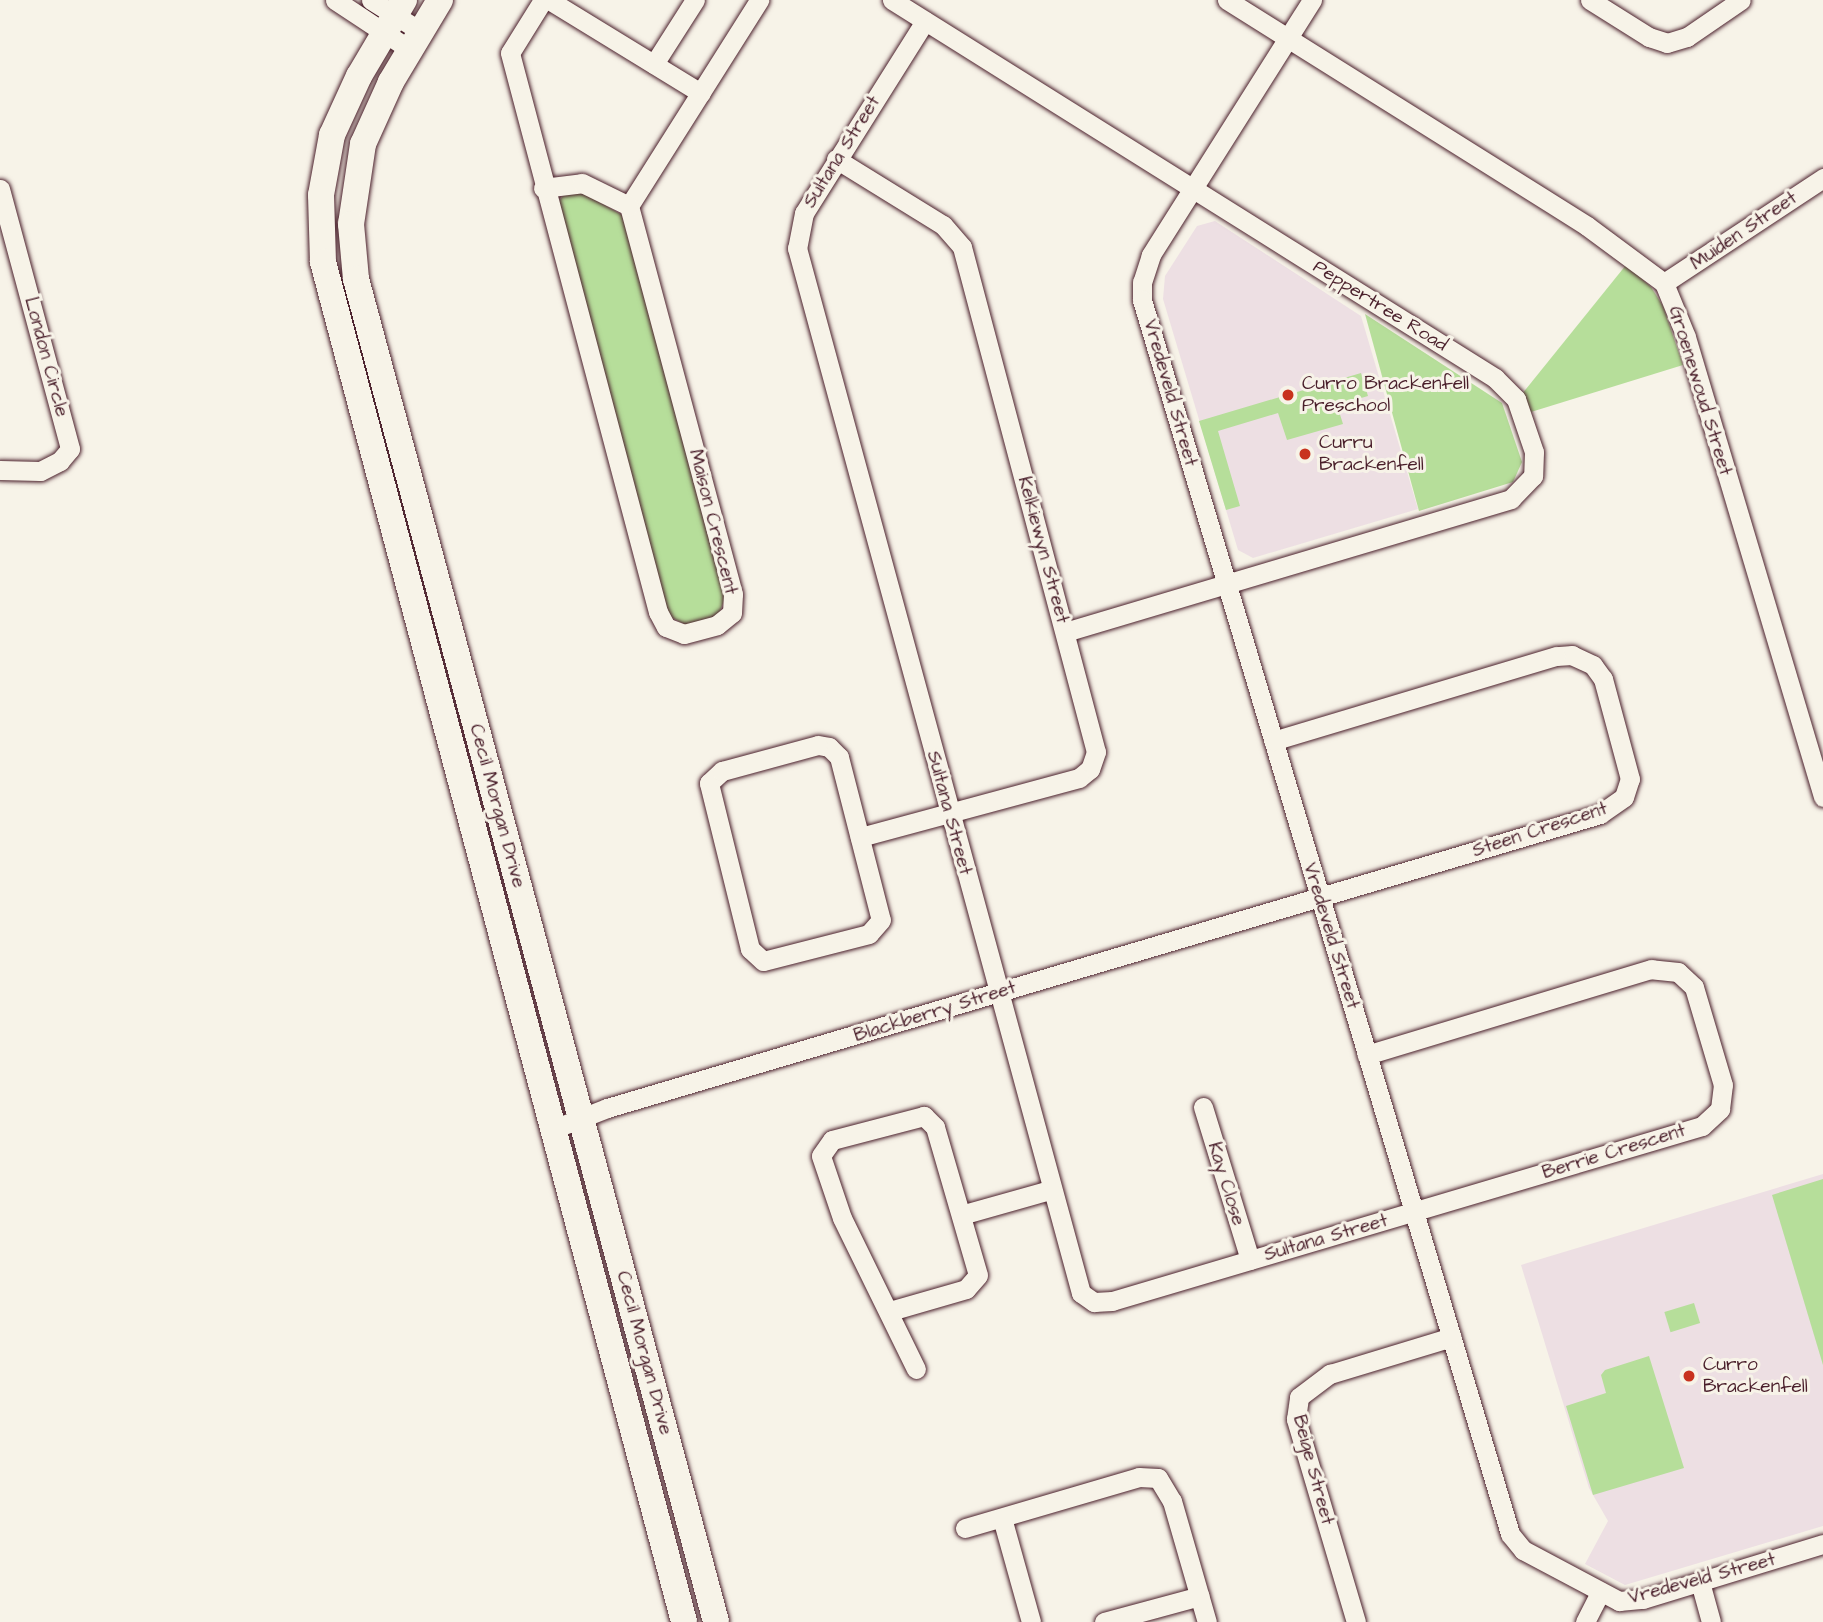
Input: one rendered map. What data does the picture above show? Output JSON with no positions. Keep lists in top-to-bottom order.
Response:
{
  "streets": {
    "street": [
      "Sultana Street",
      "Muiden Street",
      "Peppertree Road",
      "London Circle",
      "Groenewoud Street",
      "Vredeveld Street",
      "Maison Crescent",
      "Kelkiewyn Street",
      "Cecil Morgan Drive",
      "Steen Crescent",
      "Blackberry Street",
      "Berrie Crescent",
      "Kay Close",
      "Beige Street"
    ]
  },
  "crossings": [
    ["Sultana Street", "Peppertree Road"],
    ["Sultana Street", "Vredeveld Street"],
    ["Sultana Street", "Kelkiewyn Street"],
    ["Sultana Street", "Blackberry Street"],
    ["Sultana Street", "Berrie Crescent"],
    ["Sultana Street", "Kay Close"],
    ["Muiden Street", "Groenewoud Street"],
    ["Peppertree Road", "Vredeveld Street"],
    ["Peppertree Road", "Kelkiewyn Street"],
    ["Groenewoud Street", "Vredeveld Street"],
    ["Vredeveld Street", "Steen Crescent"],
    ["Vredeveld Street", "Blackberry Street"],
    ["Vredeveld Street", "Berrie Crescent"],
    ["Vredeveld Street", "Beige Street"],
    ["Cecil Morgan Drive", "Blackberry Street"],
    ["Steen Crescent", "Blackberry Street"]
  ],
  "places": ["Curro Brackenfell Preschool", "Curru Brackenfell", "Curro Brackenfell"]
}
